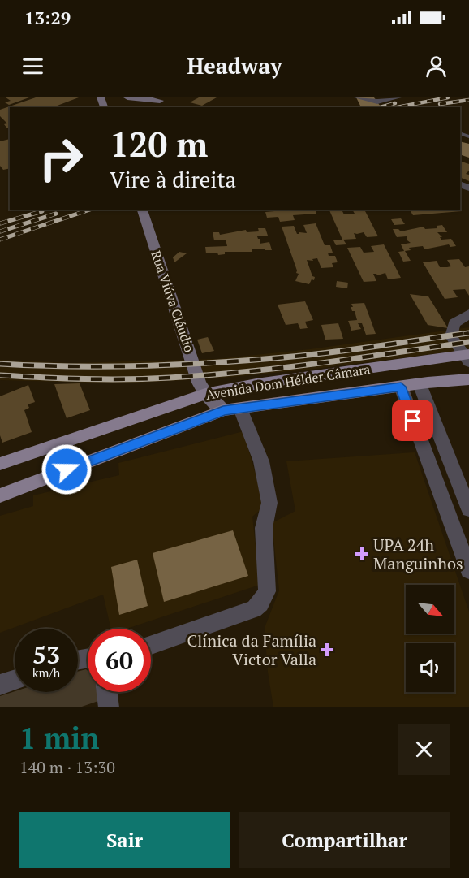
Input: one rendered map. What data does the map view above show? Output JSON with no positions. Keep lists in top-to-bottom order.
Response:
{
  "streets": {
    "main road": ["Avenida Dom Hélder Câmara"],
    "street": ["Rua Viúva Cláudio"]
  },
  "crossings": [
    ["Rua Viúva Cláudio", "Avenida Dom Hélder Câmara"]
  ],
  "places": {
    "health": ["UPA 24h Manguinhos", "Clínica da Família Victor Valla"]
  },
  "north": "bottom right",
  "page": {
    "status": "13:29",
    "header": "Headway",
    "turn": ["120 m", "Vire à direita"],
    "speed": "53 km/h",
    "limit": "60",
    "heading": ["1 min", "140 m · 13:30"],
    "buttons": ["Sair", "Compartilhar"]
  }
}
